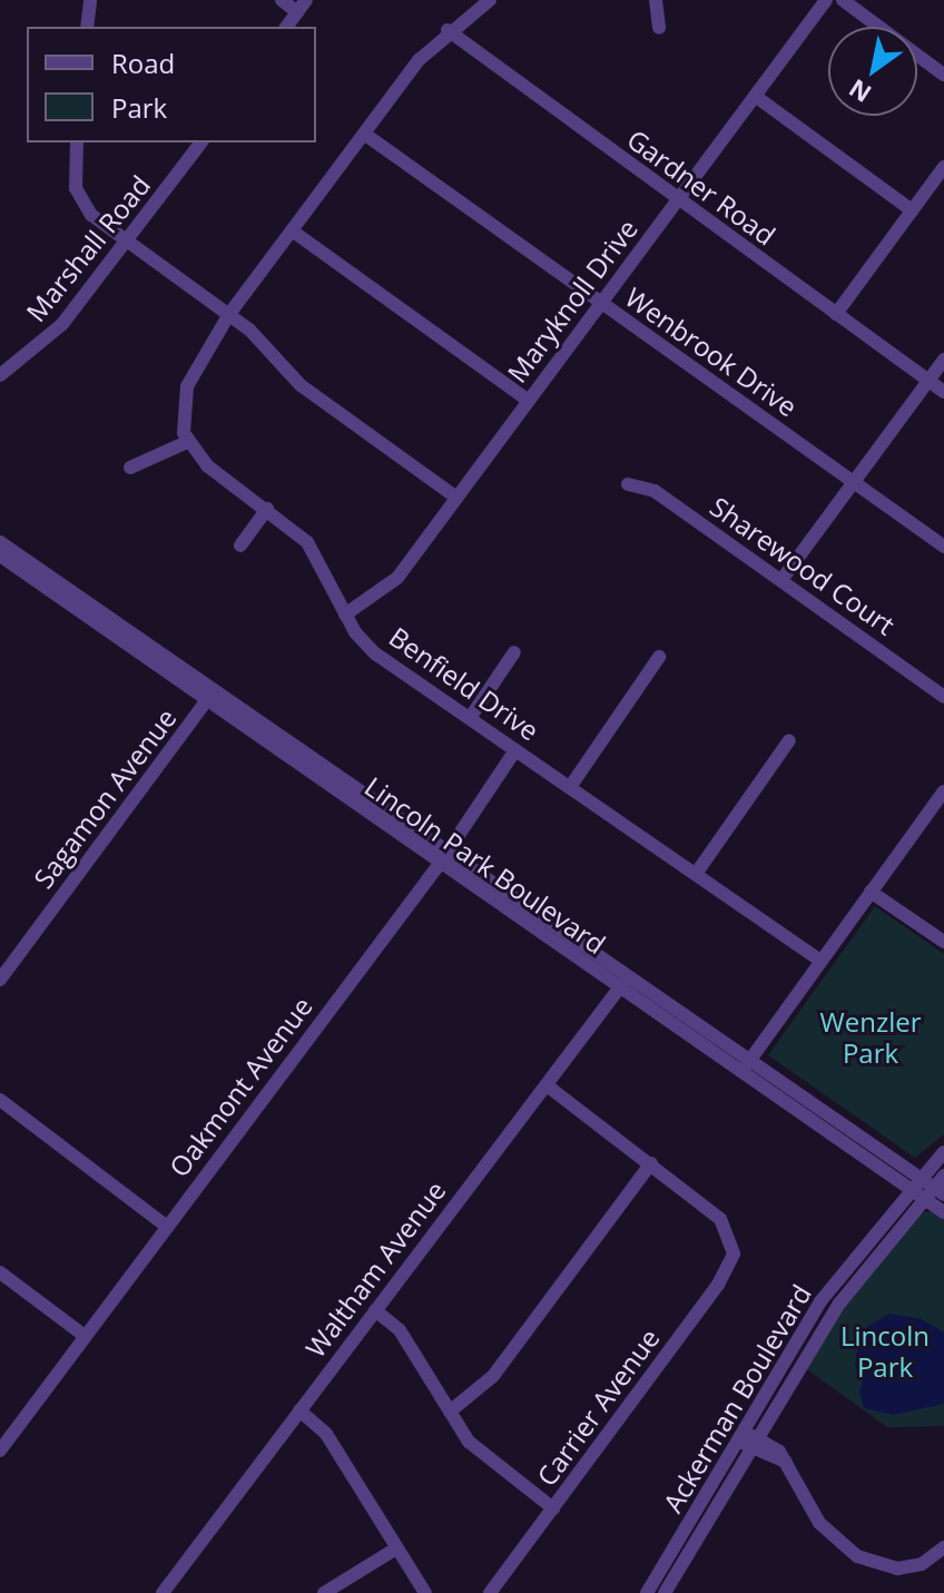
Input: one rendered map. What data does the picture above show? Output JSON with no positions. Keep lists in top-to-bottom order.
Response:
{
  "streets": {
    "street": [
      "Gardner Road",
      "Marshall Road",
      "Maryknoll Drive",
      "Wenbrook Drive",
      "Sharewood Court",
      "Benfield Drive",
      "Sagamon Avenue",
      "Lincoln Park Boulevard",
      "Oakmont Avenue",
      "Waltham Avenue",
      "Ackerman Boulevard",
      "Carrier Avenue"
    ]
  },
  "crossings": [
    ["Gardner Road", "Maryknoll Drive"],
    ["Maryknoll Drive", "Wenbrook Drive"],
    ["Maryknoll Drive", "Benfield Drive"],
    ["Benfield Drive", "Oakmont Avenue"],
    ["Sagamon Avenue", "Lincoln Park Boulevard"],
    ["Lincoln Park Boulevard", "Oakmont Avenue"],
    ["Lincoln Park Boulevard", "Waltham Avenue"],
    ["Lincoln Park Boulevard", "Ackerman Boulevard"]
  ],
  "parks": ["Wenzler Park", "Lincoln Park"],
  "legend": ["Road", "Park"],
  "north": "bottom left"
}
